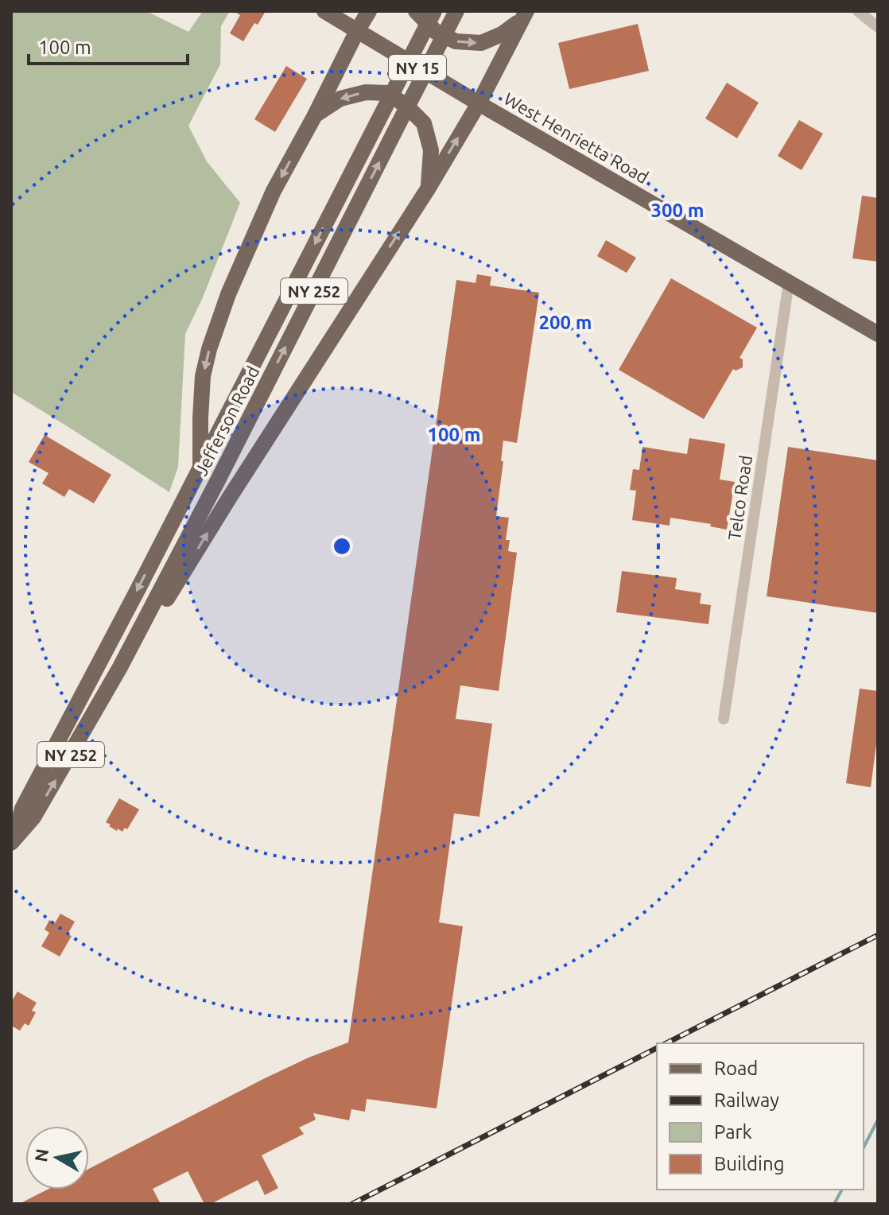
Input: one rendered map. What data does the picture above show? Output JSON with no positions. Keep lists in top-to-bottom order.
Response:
{
  "streets": {
    "main road": [
      "NY 15",
      "West Henrietta Road",
      "NY 252",
      "Jefferson Road"
    ],
    "street": ["Telco Road"]
  },
  "crossings": [
    ["West Henrietta Road", "Telco Road"]
  ],
  "legend": [
    "Road",
    "Railway",
    "Park",
    "Building"
  ],
  "scale_bar": "100 m",
  "north": "left",
  "rings": ["300 m", "200 m", "100 m"]
}
